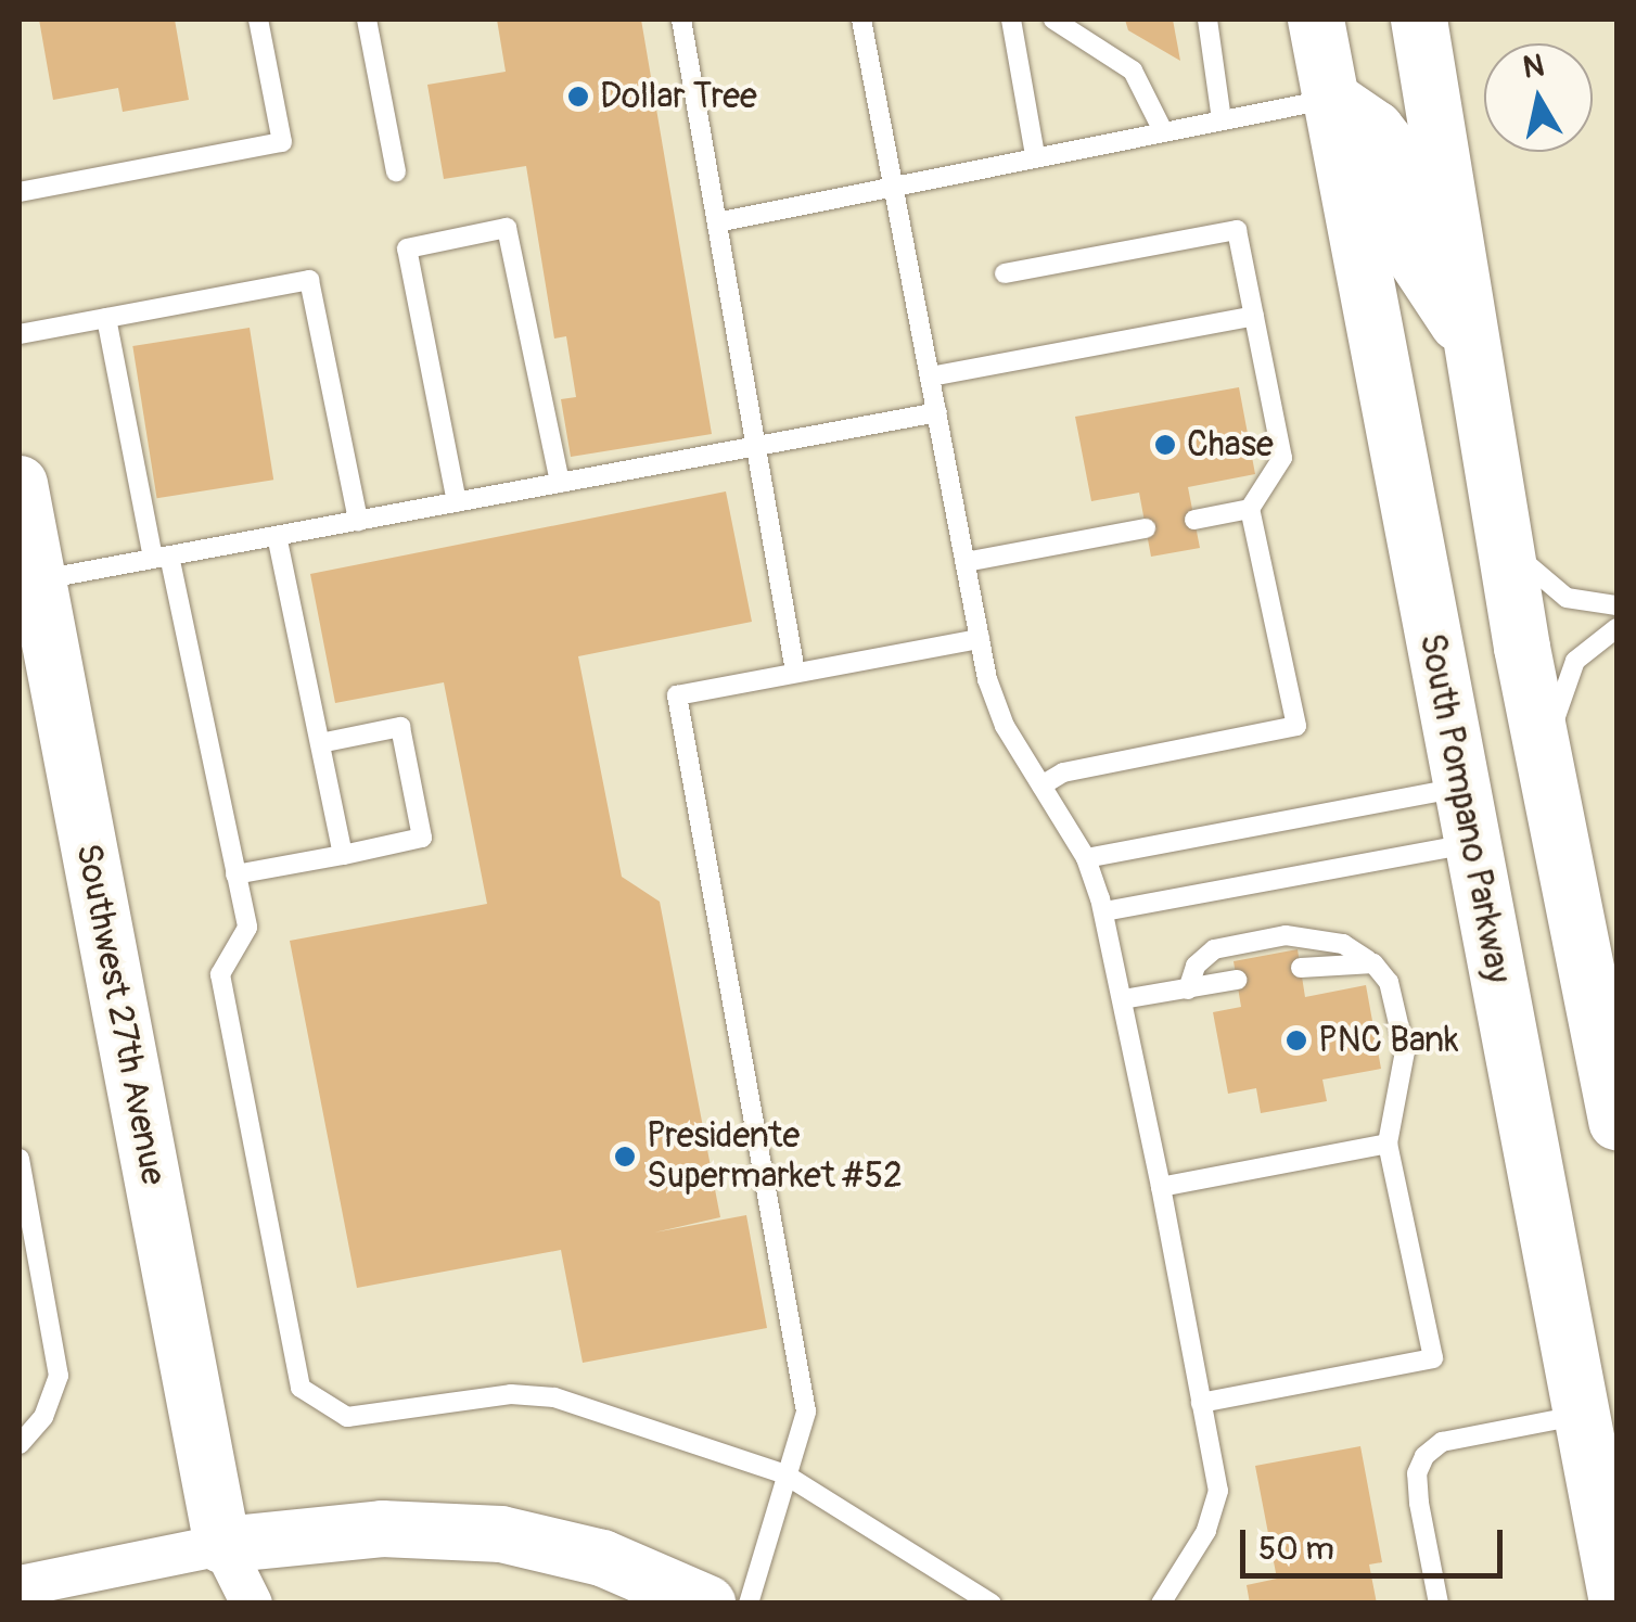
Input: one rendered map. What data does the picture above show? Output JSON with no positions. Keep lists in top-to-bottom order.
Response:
{
  "streets": {
    "main road": ["South Pompano Parkway", "Southwest 27th Avenue"]
  },
  "places": [
    "Dollar Tree",
    "Chase",
    "PNC Bank",
    "Presidente Supermarket #52"
  ],
  "scale_bar": "50 m",
  "north": "top"
}
